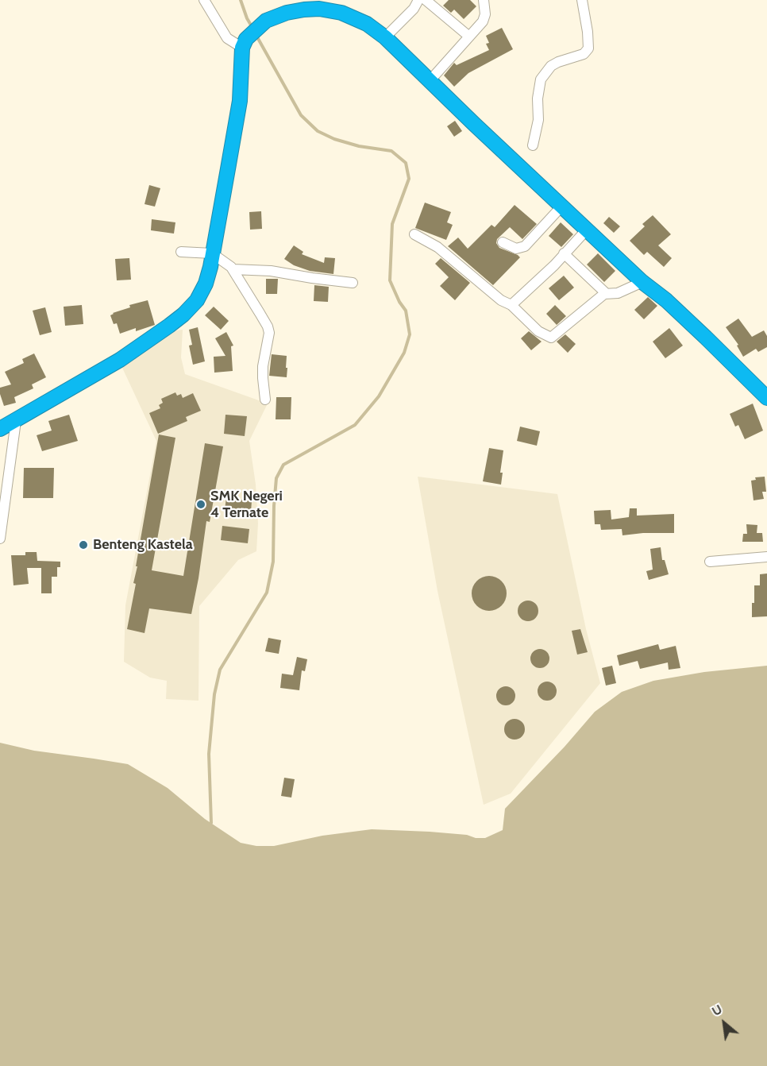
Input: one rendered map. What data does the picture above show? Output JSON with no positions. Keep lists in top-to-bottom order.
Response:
{
  "places": ["SMK Negeri 4 Ternate", "Benteng Kastela"],
  "north": "top left"
}
